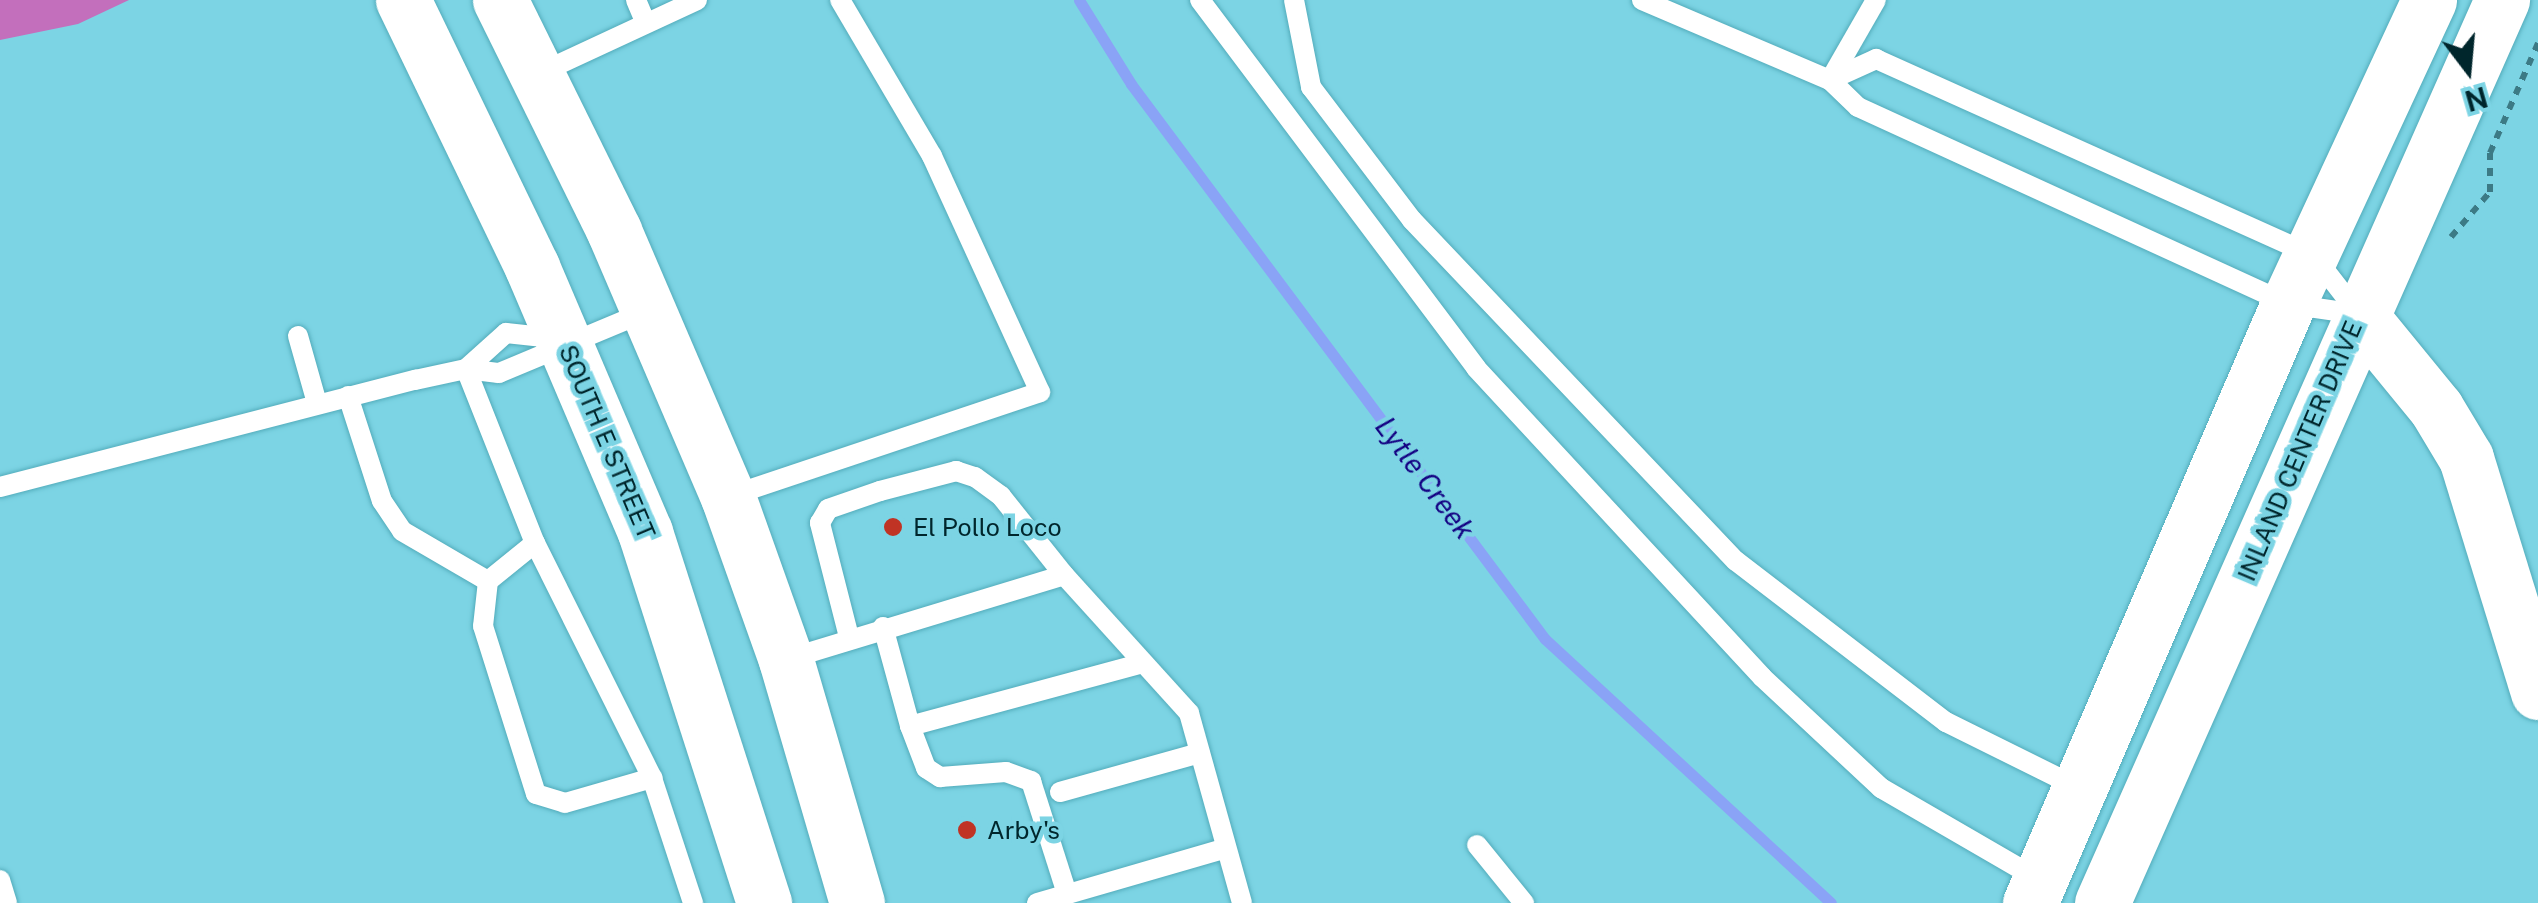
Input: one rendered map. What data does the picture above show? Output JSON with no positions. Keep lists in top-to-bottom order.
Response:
{
  "streets": {
    "main road": ["SOUTH E STREET", "INLAND CENTER DRIVE"]
  },
  "water": ["Lytle Creek"],
  "places": ["El Pollo Loco", "Arby's"],
  "north": "bottom"
}
